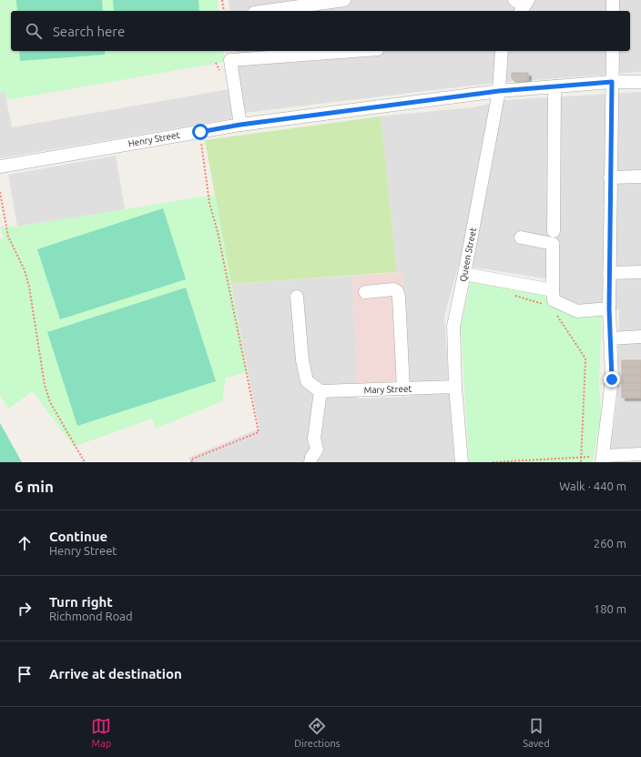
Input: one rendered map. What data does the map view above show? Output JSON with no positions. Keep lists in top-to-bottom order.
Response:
{
  "streets": {
    "street": ["Henry Street", "Queen Street", "Mary Street"]
  },
  "crossings": [
    ["Henry Street", "Queen Street"],
    ["Queen Street", "Mary Street"]
  ],
  "page": {
    "search": "Search here",
    "heading": ["6 min", "Walk · 440 m"],
    "list": [
      ["Continue", "Henry Street", "260 m"],
      ["Turn right", "Richmond Road", "180 m"],
      "Arrive at destination"
    ],
    "nav": ["Map", "Directions", "Saved"]
  }
}
